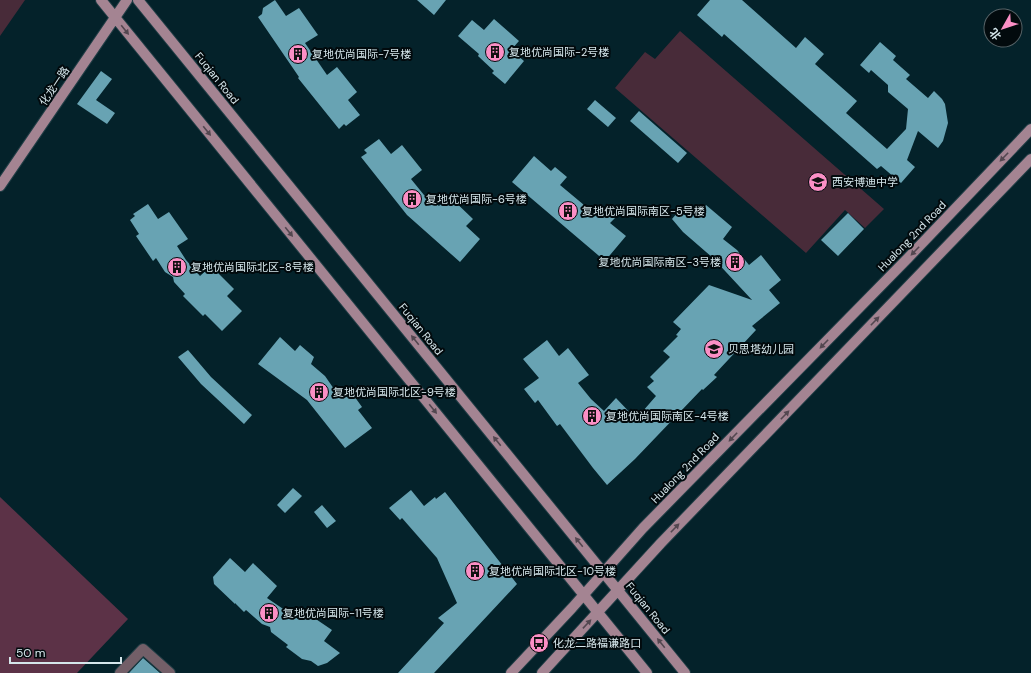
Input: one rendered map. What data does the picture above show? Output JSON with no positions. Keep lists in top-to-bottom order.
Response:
{
  "streets": {
    "street": ["Fuqian Road", "化龙一路", "Hualong 2nd Road"]
  },
  "crossings": [
    ["Fuqian Road", "Hualong 2nd Road"]
  ],
  "places": {
    "building": [
      "复地优尚国际-2号楼",
      "复地优尚国际-7号楼",
      "复地优尚国际-6号楼",
      "复地优尚国际南区-5号楼",
      "复地优尚国际南区-3号楼",
      "复地优尚国际北区-8号楼",
      "复地优尚国际北区-9号楼",
      "复地优尚国际南区-4号楼",
      "复地优尚国际北区-10号楼",
      "复地优尚国际-11号楼"
    ],
    "school or university": ["西安博迪中学", "贝思塔幼儿园"],
    "bus stop": ["化龙二路福谦路口"]
  },
  "scale_bar": "50 m",
  "north": "bottom left"
}
